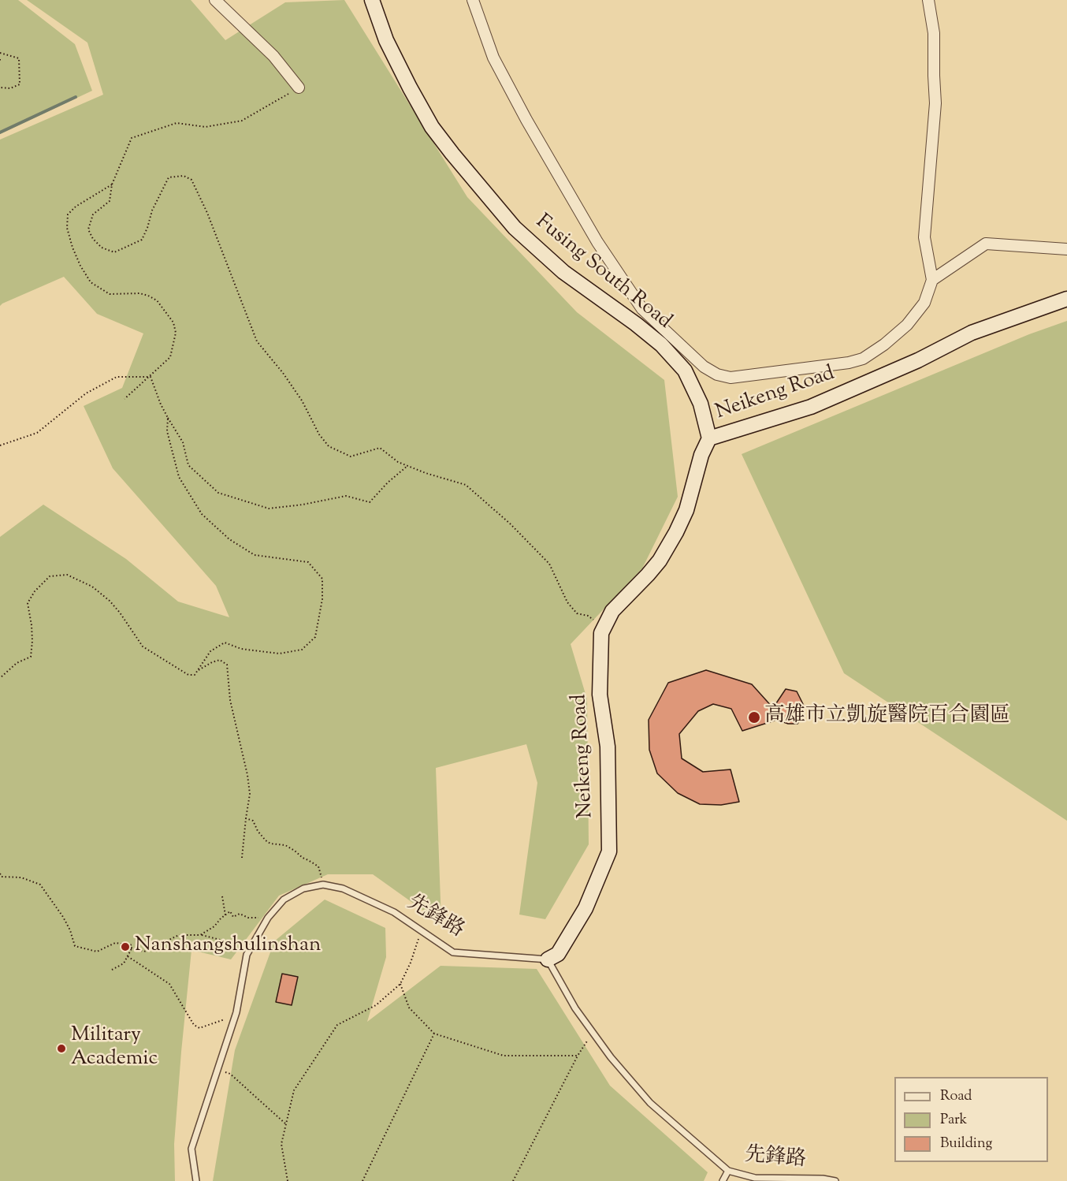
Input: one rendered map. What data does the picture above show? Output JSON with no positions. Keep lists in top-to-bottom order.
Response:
{
  "streets": {
    "street": ["Fusing South Road", "Neikeng Road"],
    "lane": ["先鋒路"]
  },
  "crossings": [
    ["Fusing South Road", "Neikeng Road"],
    ["Neikeng Road", "先鋒路"]
  ],
  "places": ["高雄市立凱旋醫院百合園區", "Nanshangshulinshan", "Military Academic"],
  "legend": ["Road", "Park", "Building"]
}
